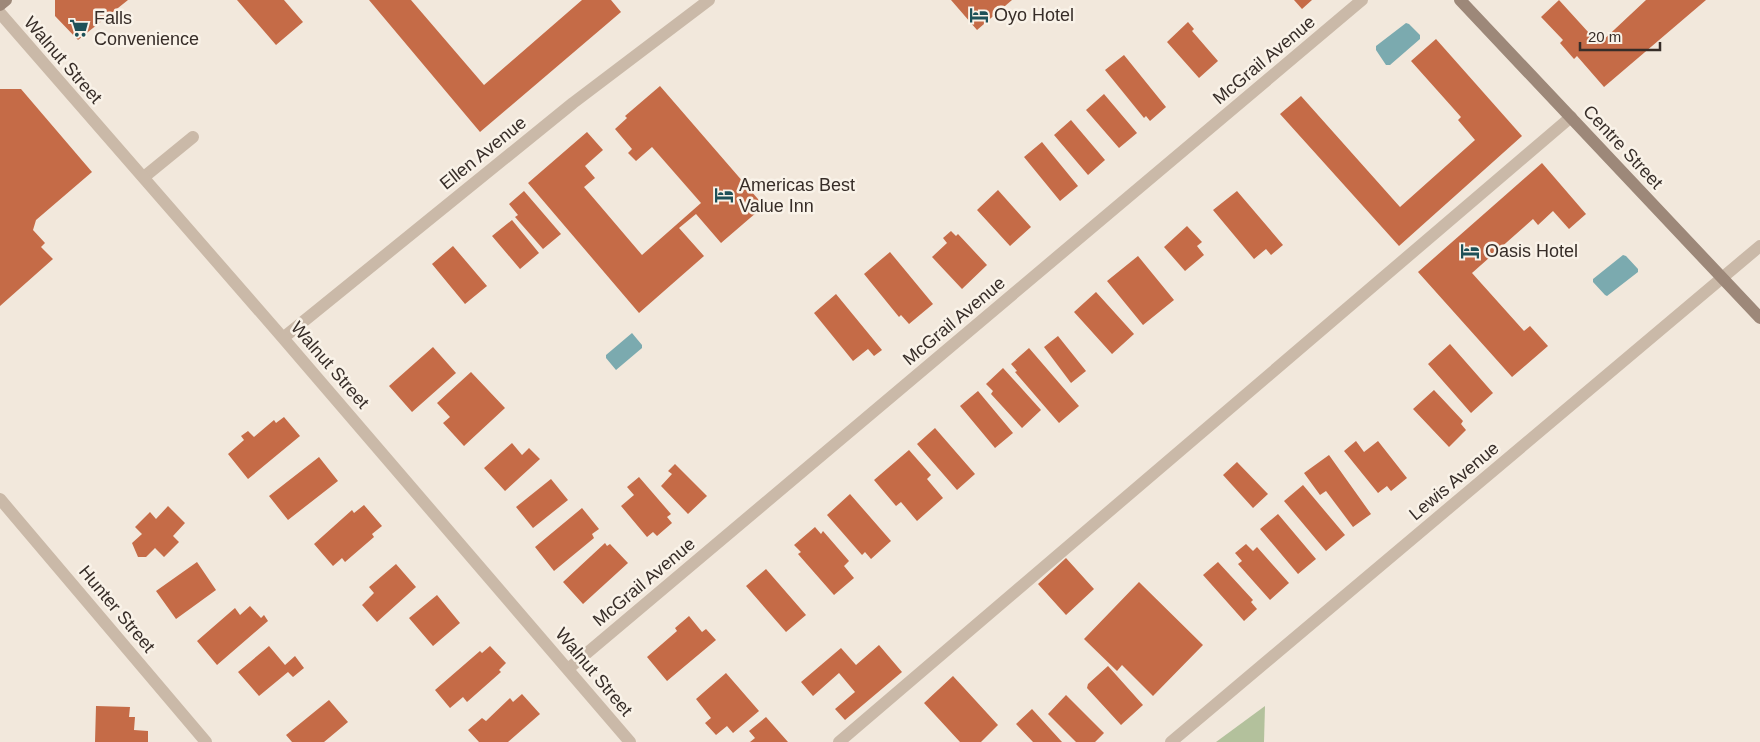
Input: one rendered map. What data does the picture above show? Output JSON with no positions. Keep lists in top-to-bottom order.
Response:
{
  "streets": {
    "street": [
      "Walnut Street",
      "McGrail Avenue",
      "Centre Street",
      "Ellen Avenue",
      "Lewis Avenue",
      "Hunter Street"
    ]
  },
  "crossings": [
    ["Walnut Street", "McGrail Avenue"],
    ["Walnut Street", "Ellen Avenue"],
    ["Centre Street", "Lewis Avenue"]
  ],
  "places": {
    "hotel": ["Oyo Hotel", "Americas Best Value Inn", "Oasis Hotel"],
    "supermarket": ["Falls Convenience"]
  },
  "scale_bar": "20 m"
}
